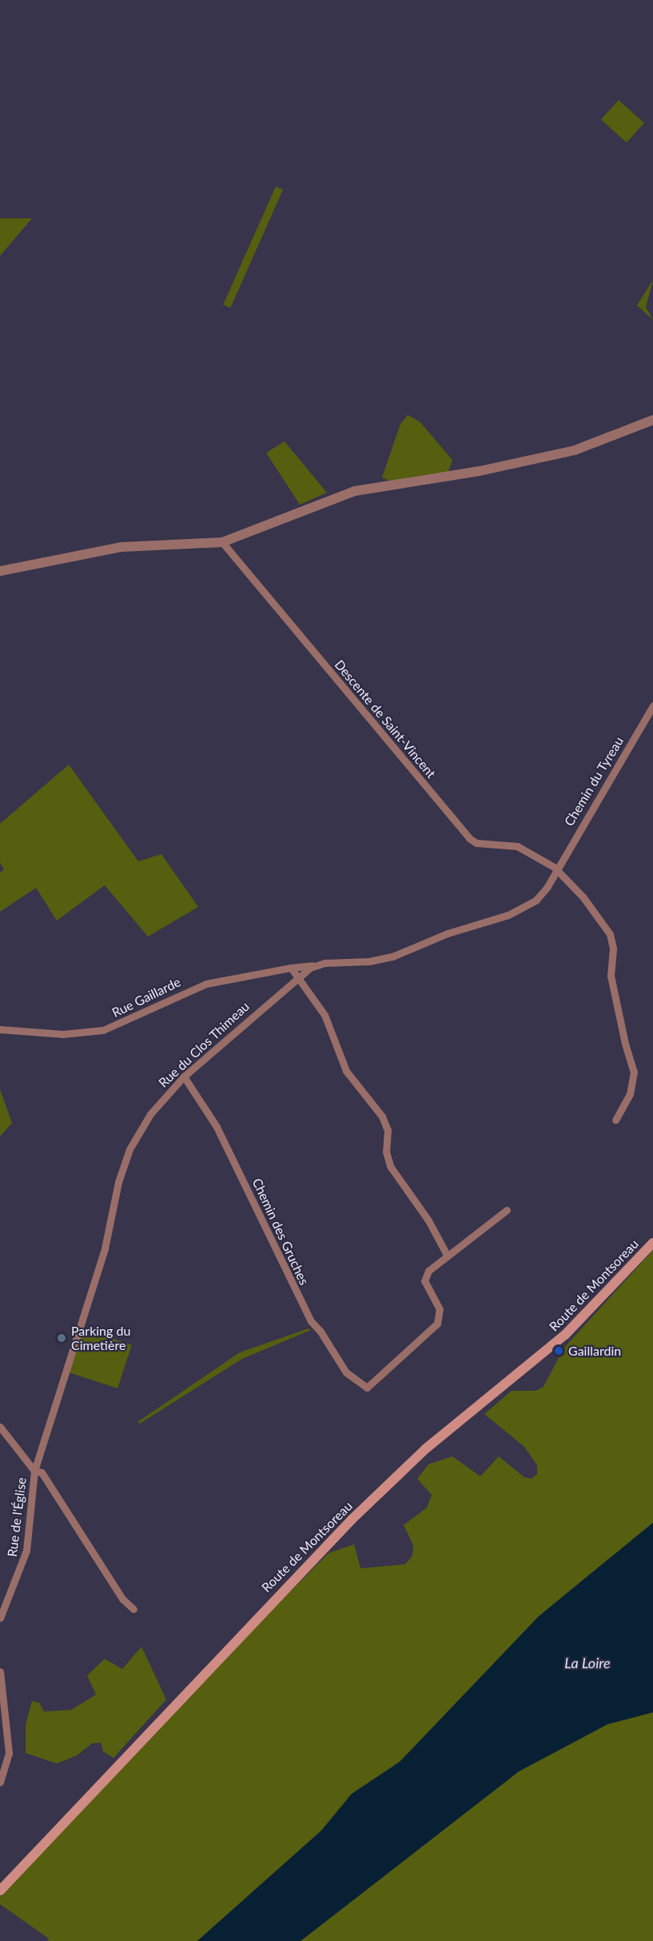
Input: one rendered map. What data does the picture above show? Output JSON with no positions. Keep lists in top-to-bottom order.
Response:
{
  "streets": {
    "main road": ["Route de Montsoreau"],
    "street": [
      "Descente de Saint-Vincent",
      "Chemin du Tyreau",
      "Rue Gaillarde",
      "Rue du Clos Thimeau",
      "Chemin des Gruches",
      "Rue de l'Église"
    ]
  },
  "crossings": [
    ["Descente de Saint-Vincent", "Chemin du Tyreau"],
    ["Descente de Saint-Vincent", "Rue du Clos Thimeau"],
    ["Chemin du Tyreau", "Rue du Clos Thimeau"],
    ["Rue Gaillarde", "Rue du Clos Thimeau"],
    ["Rue du Clos Thimeau", "Chemin des Gruches"],
    ["Rue du Clos Thimeau", "Rue de l'Église"]
  ],
  "water": ["La Loire"],
  "places": ["Parking du Cimetière", "Gaillardin"]
}
